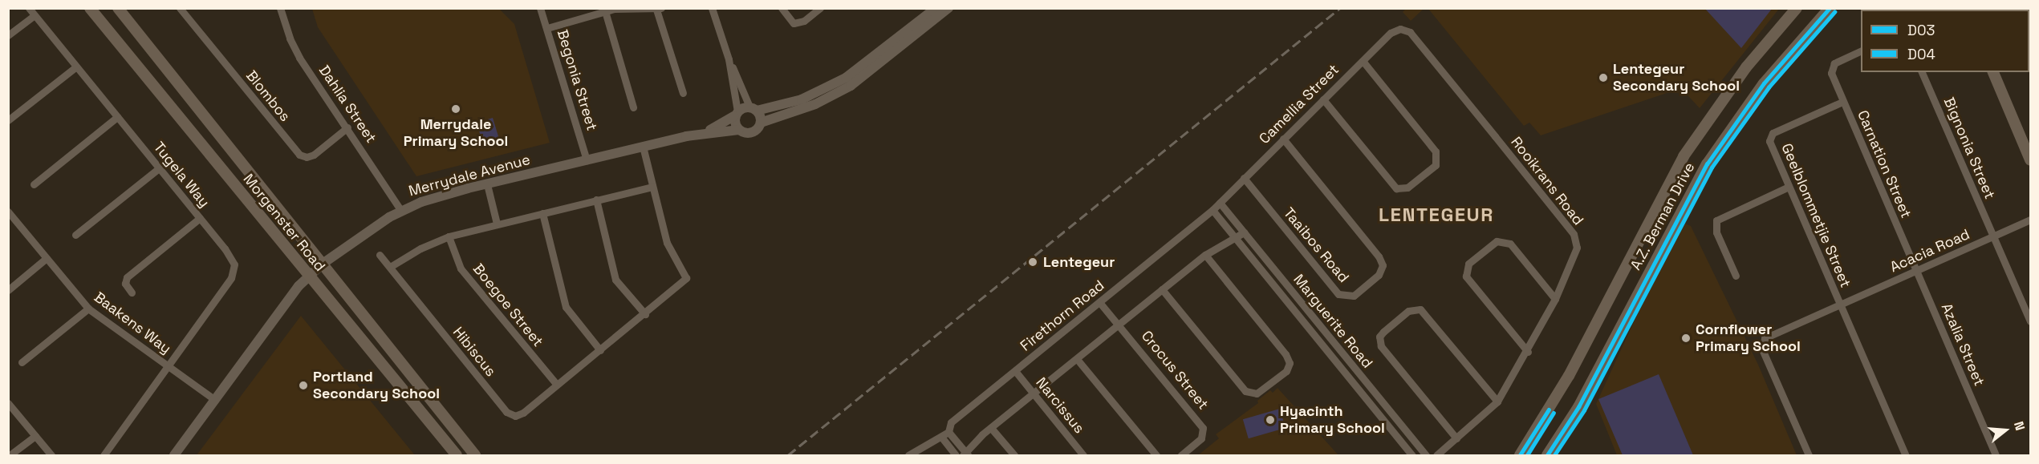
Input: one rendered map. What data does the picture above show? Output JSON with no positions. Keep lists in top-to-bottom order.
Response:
{
  "streets": {
    "main road": ["A.Z. Berman Drive", "Morgenster Road"],
    "street": [
      "Begonia Street",
      "Blombos",
      "Dahlia Street",
      "Camellia Street",
      "Bignonia Street",
      "Carnation Street",
      "Tugela Way",
      "Merrydale Avenue",
      "Rooikrans Road",
      "Geelblommetjie Street",
      "Taaibos Road",
      "Acacia Road",
      "Boegoe Street",
      "Firethorn Road",
      "Marguerite Road",
      "Baakens Way",
      "Azalia Street",
      "Hibiscus",
      "Crocus Street",
      "Narcissus"
    ]
  },
  "crossings": [
    ["Begonia Street", "Merrydale Avenue"],
    ["Blombos", "Dahlia Street"],
    ["Dahlia Street", "Merrydale Avenue"],
    ["Camellia Street", "Rooikrans Road"],
    ["Camellia Street", "Taaibos Road"],
    ["Camellia Street", "Firethorn Road"],
    ["Camellia Street", "Marguerite Road"],
    ["Bignonia Street", "Acacia Road"],
    ["Carnation Street", "Geelblommetjie Street"],
    ["Carnation Street", "Acacia Road"],
    ["Carnation Street", "Azalia Street"],
    ["Tugela Way", "Baakens Way"],
    ["Merrydale Avenue", "Morgenster Road"],
    ["Merrydale Avenue", "Baakens Way"],
    ["Merrydale Avenue", "Hibiscus"],
    ["Geelblommetjie Street", "Acacia Road"],
    ["Acacia Road", "Azalia Street"],
    ["Boegoe Street", "Hibiscus"],
    ["Firethorn Road", "Marguerite Road"],
    ["Firethorn Road", "Crocus Street"],
    ["Firethorn Road", "Narcissus"]
  ],
  "districts": ["LENTEGEUR"],
  "places": [
    "Lentegeur Secondary School",
    "Merrydale Primary School",
    "Lentegeur",
    "Cornflower Primary School",
    "Portland Secondary School",
    "Hyacinth Primary School"
  ],
  "lines": ["transit line D03", "transit line D04"],
  "legend": ["D03", "D04"],
  "north": "right"
}
